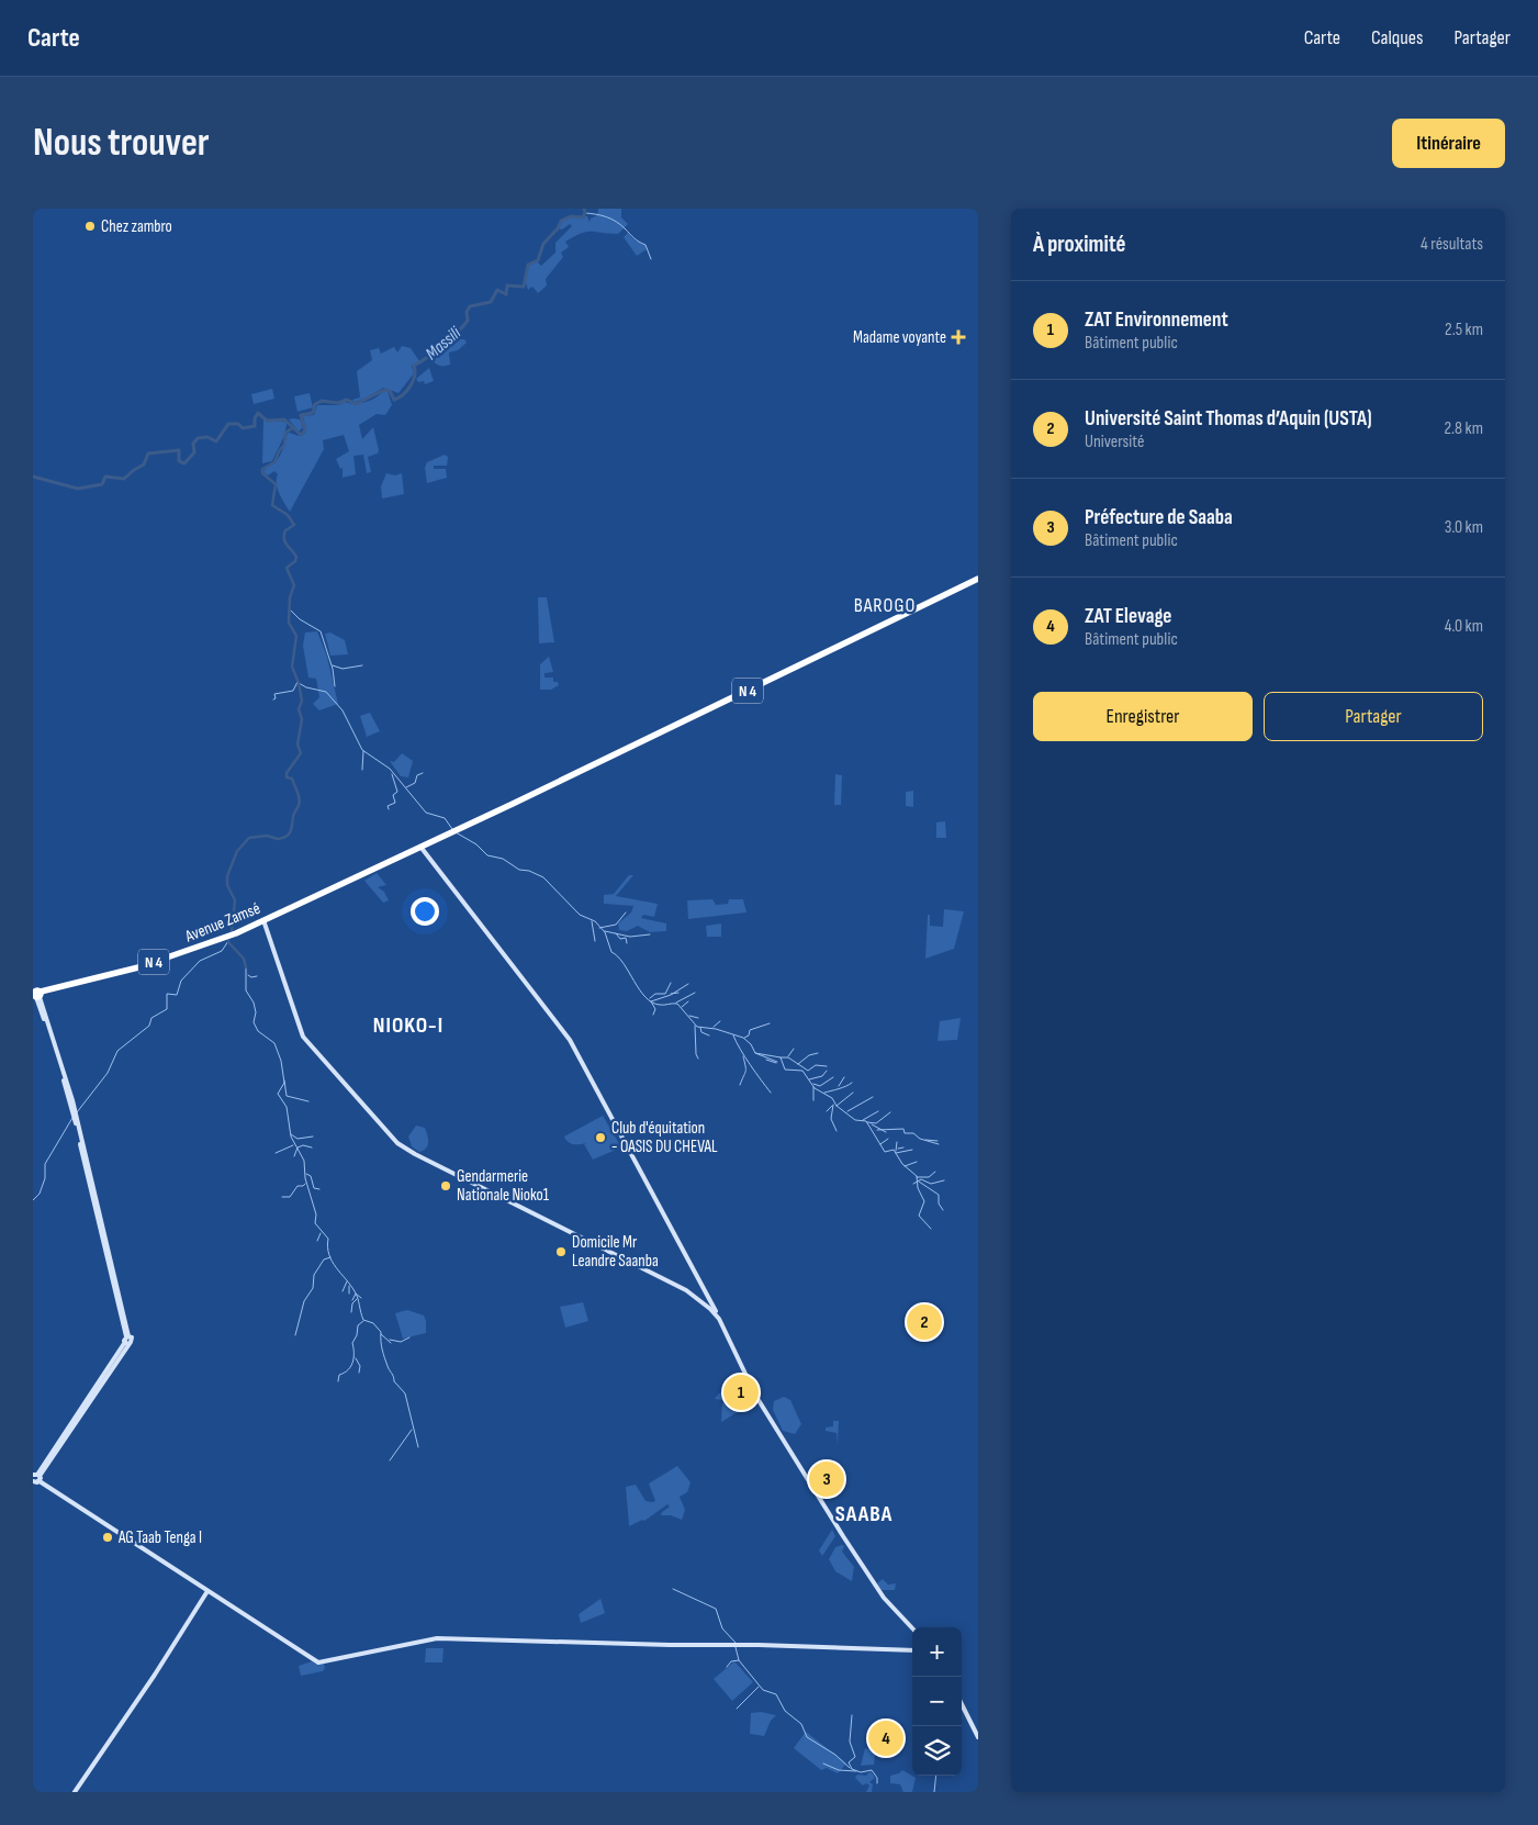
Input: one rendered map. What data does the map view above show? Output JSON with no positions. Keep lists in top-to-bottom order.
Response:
{
  "streets": {
    "highway": ["N 4", "Avenue Zamsé"]
  },
  "crossings": [
    ["N 4", "Avenue Zamsé"]
  ],
  "districts": ["BAROGO", "NIOKO-I", "SAABA"],
  "water": ["Massili"],
  "places": {
    "other": [
      "Chez zambro",
      "Club d'équitation - OASIS DU CHEVAL",
      "Gendarmerie Nationale Nioko1",
      "Domicile Mr Leandre Saanba",
      "AG Taab Tenga I"
    ],
    "health": ["Madame voyante"]
  },
  "page": {
    "header": "Carte",
    "nav": ["Carte", "Calques", "Partager"],
    "buttons": [
      "Itinéraire",
      ["Enregistrer", "Partager"]
    ],
    "title": "Nous trouver",
    "heading": ["À proximité", "4 résultats"],
    "list": [
      {
        "mark": "1",
        "name": "ZAT Environnement",
        "note": "Bâtiment public",
        "value": "2.5 km"
      },
      {
        "mark": "2",
        "name": "Université Saint Thomas d’Aquin (USTA)",
        "note": "Université",
        "value": "2.8 km"
      },
      {
        "mark": "3",
        "name": "Préfecture de Saaba",
        "note": "Bâtiment public",
        "value": "3.0 km"
      },
      {
        "mark": "4",
        "name": "ZAT Elevage",
        "note": "Bâtiment public",
        "value": "4.0 km"
      }
    ],
    "pins": [
      "2",
      "1",
      "3",
      "4"
    ],
    "map_buttons": ["+", "−"]
  }
}
